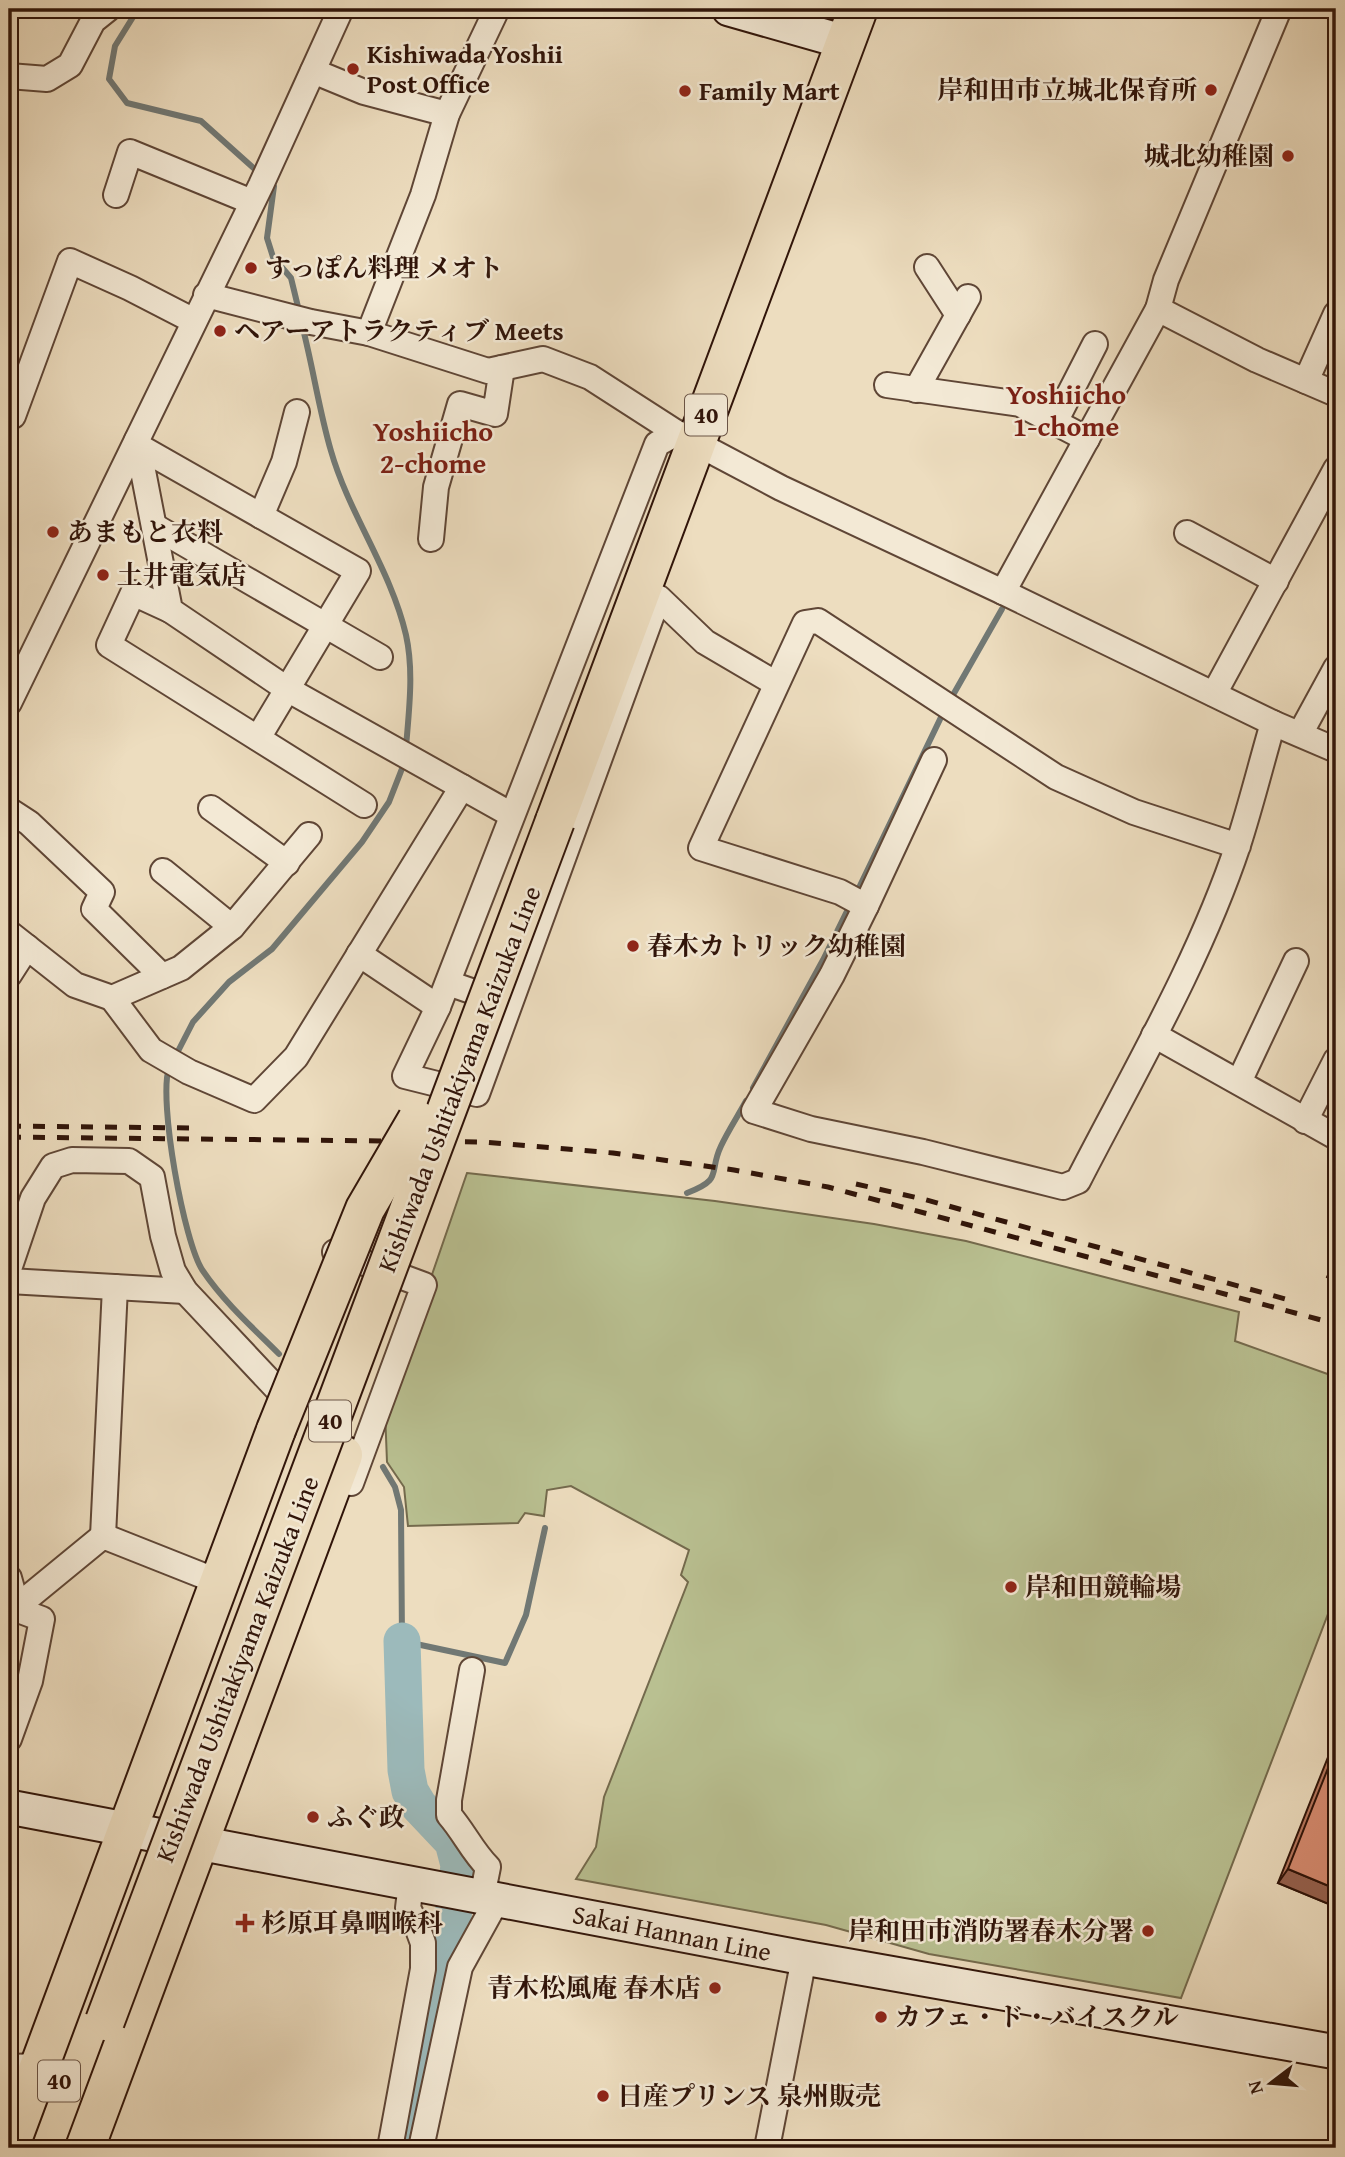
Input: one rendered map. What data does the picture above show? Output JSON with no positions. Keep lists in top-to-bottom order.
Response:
{
  "streets": {
    "main road": ["40", "Kishiwada Ushitakiyama Kaizuka Line", "Sakai Hannan Line"]
  },
  "districts": ["Yoshiicho 1-chome", "Yoshiicho 2-chome"],
  "places": {
    "other": [
      "Kishiwada Yoshii Post Office",
      "岸和田市立城北保育所",
      "Family Mart",
      "城北幼稚園",
      "すっぽん料理 メオト",
      "ヘアーアトラクティブ Meets",
      "あまもと衣料",
      "土井電気店",
      "春木カトリック幼稚園",
      "岸和田競輪場",
      "ふぐ政",
      "岸和田市消防署春木分署",
      "青木松風庵 春木店",
      "カフェ・ド・バイスクル",
      "日産プリンス 泉州販売"
    ],
    "health": ["杉原耳鼻咽喉科"]
  },
  "north": "left"
}
